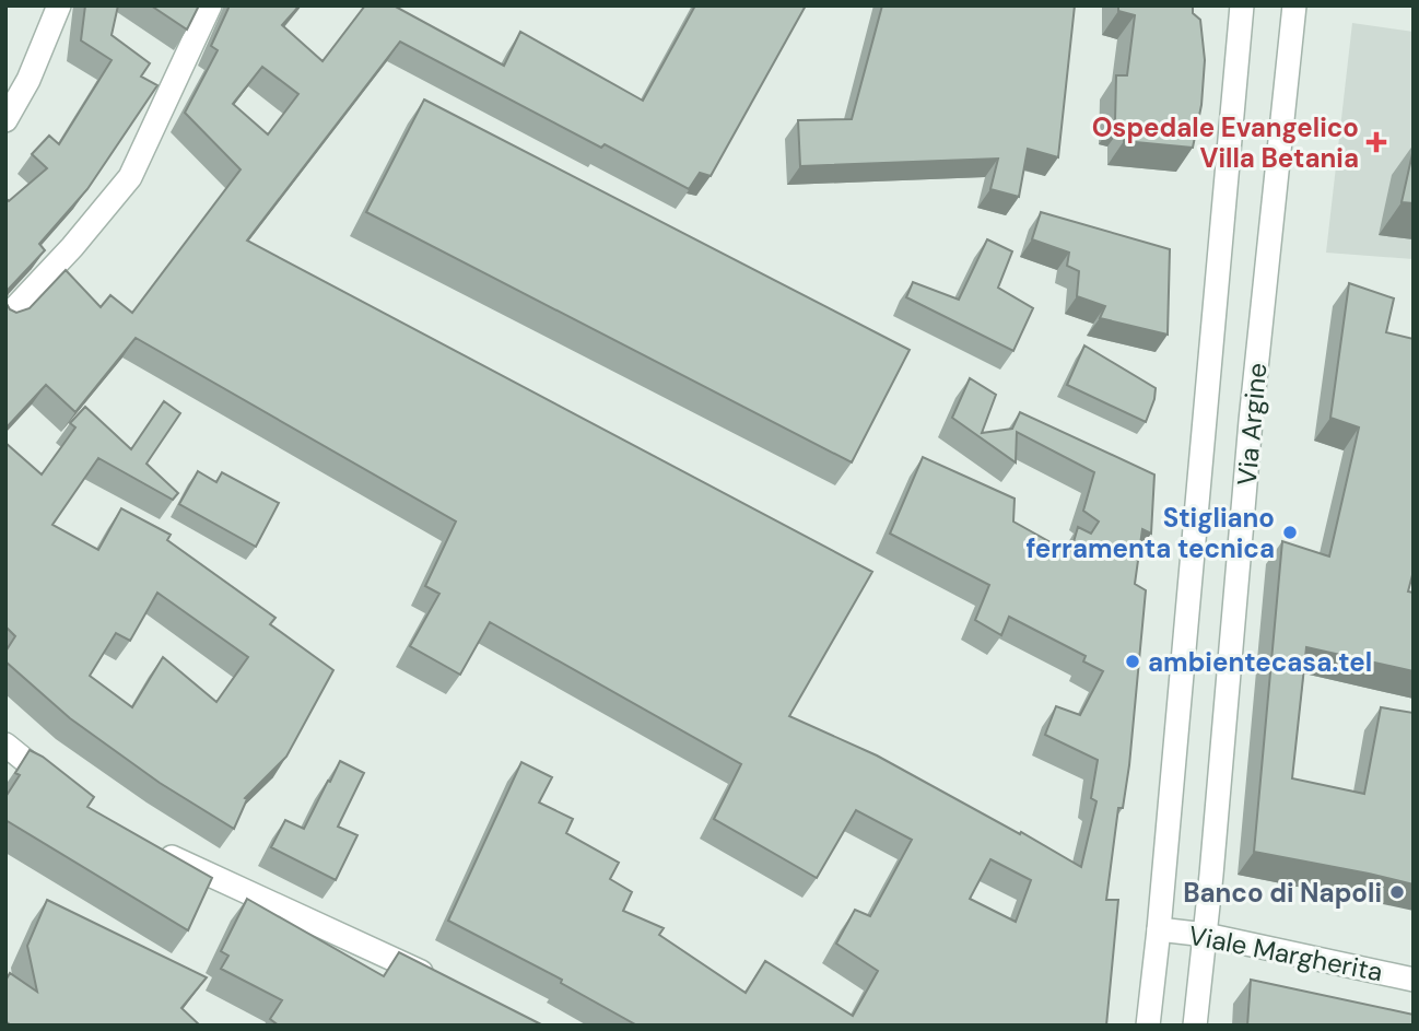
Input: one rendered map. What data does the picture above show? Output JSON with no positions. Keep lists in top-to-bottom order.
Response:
{
  "streets": {
    "street": ["Via Argine", "Viale Margherita"]
  },
  "crossings": [
    ["Via Argine", "Viale Margherita"]
  ],
  "places": {
    "health": ["Ospedale Evangelico Villa Betania"],
    "other": ["Stigliano ferramenta tecnica", "ambientecasa.tel", "Banco di Napoli"]
  }
}
